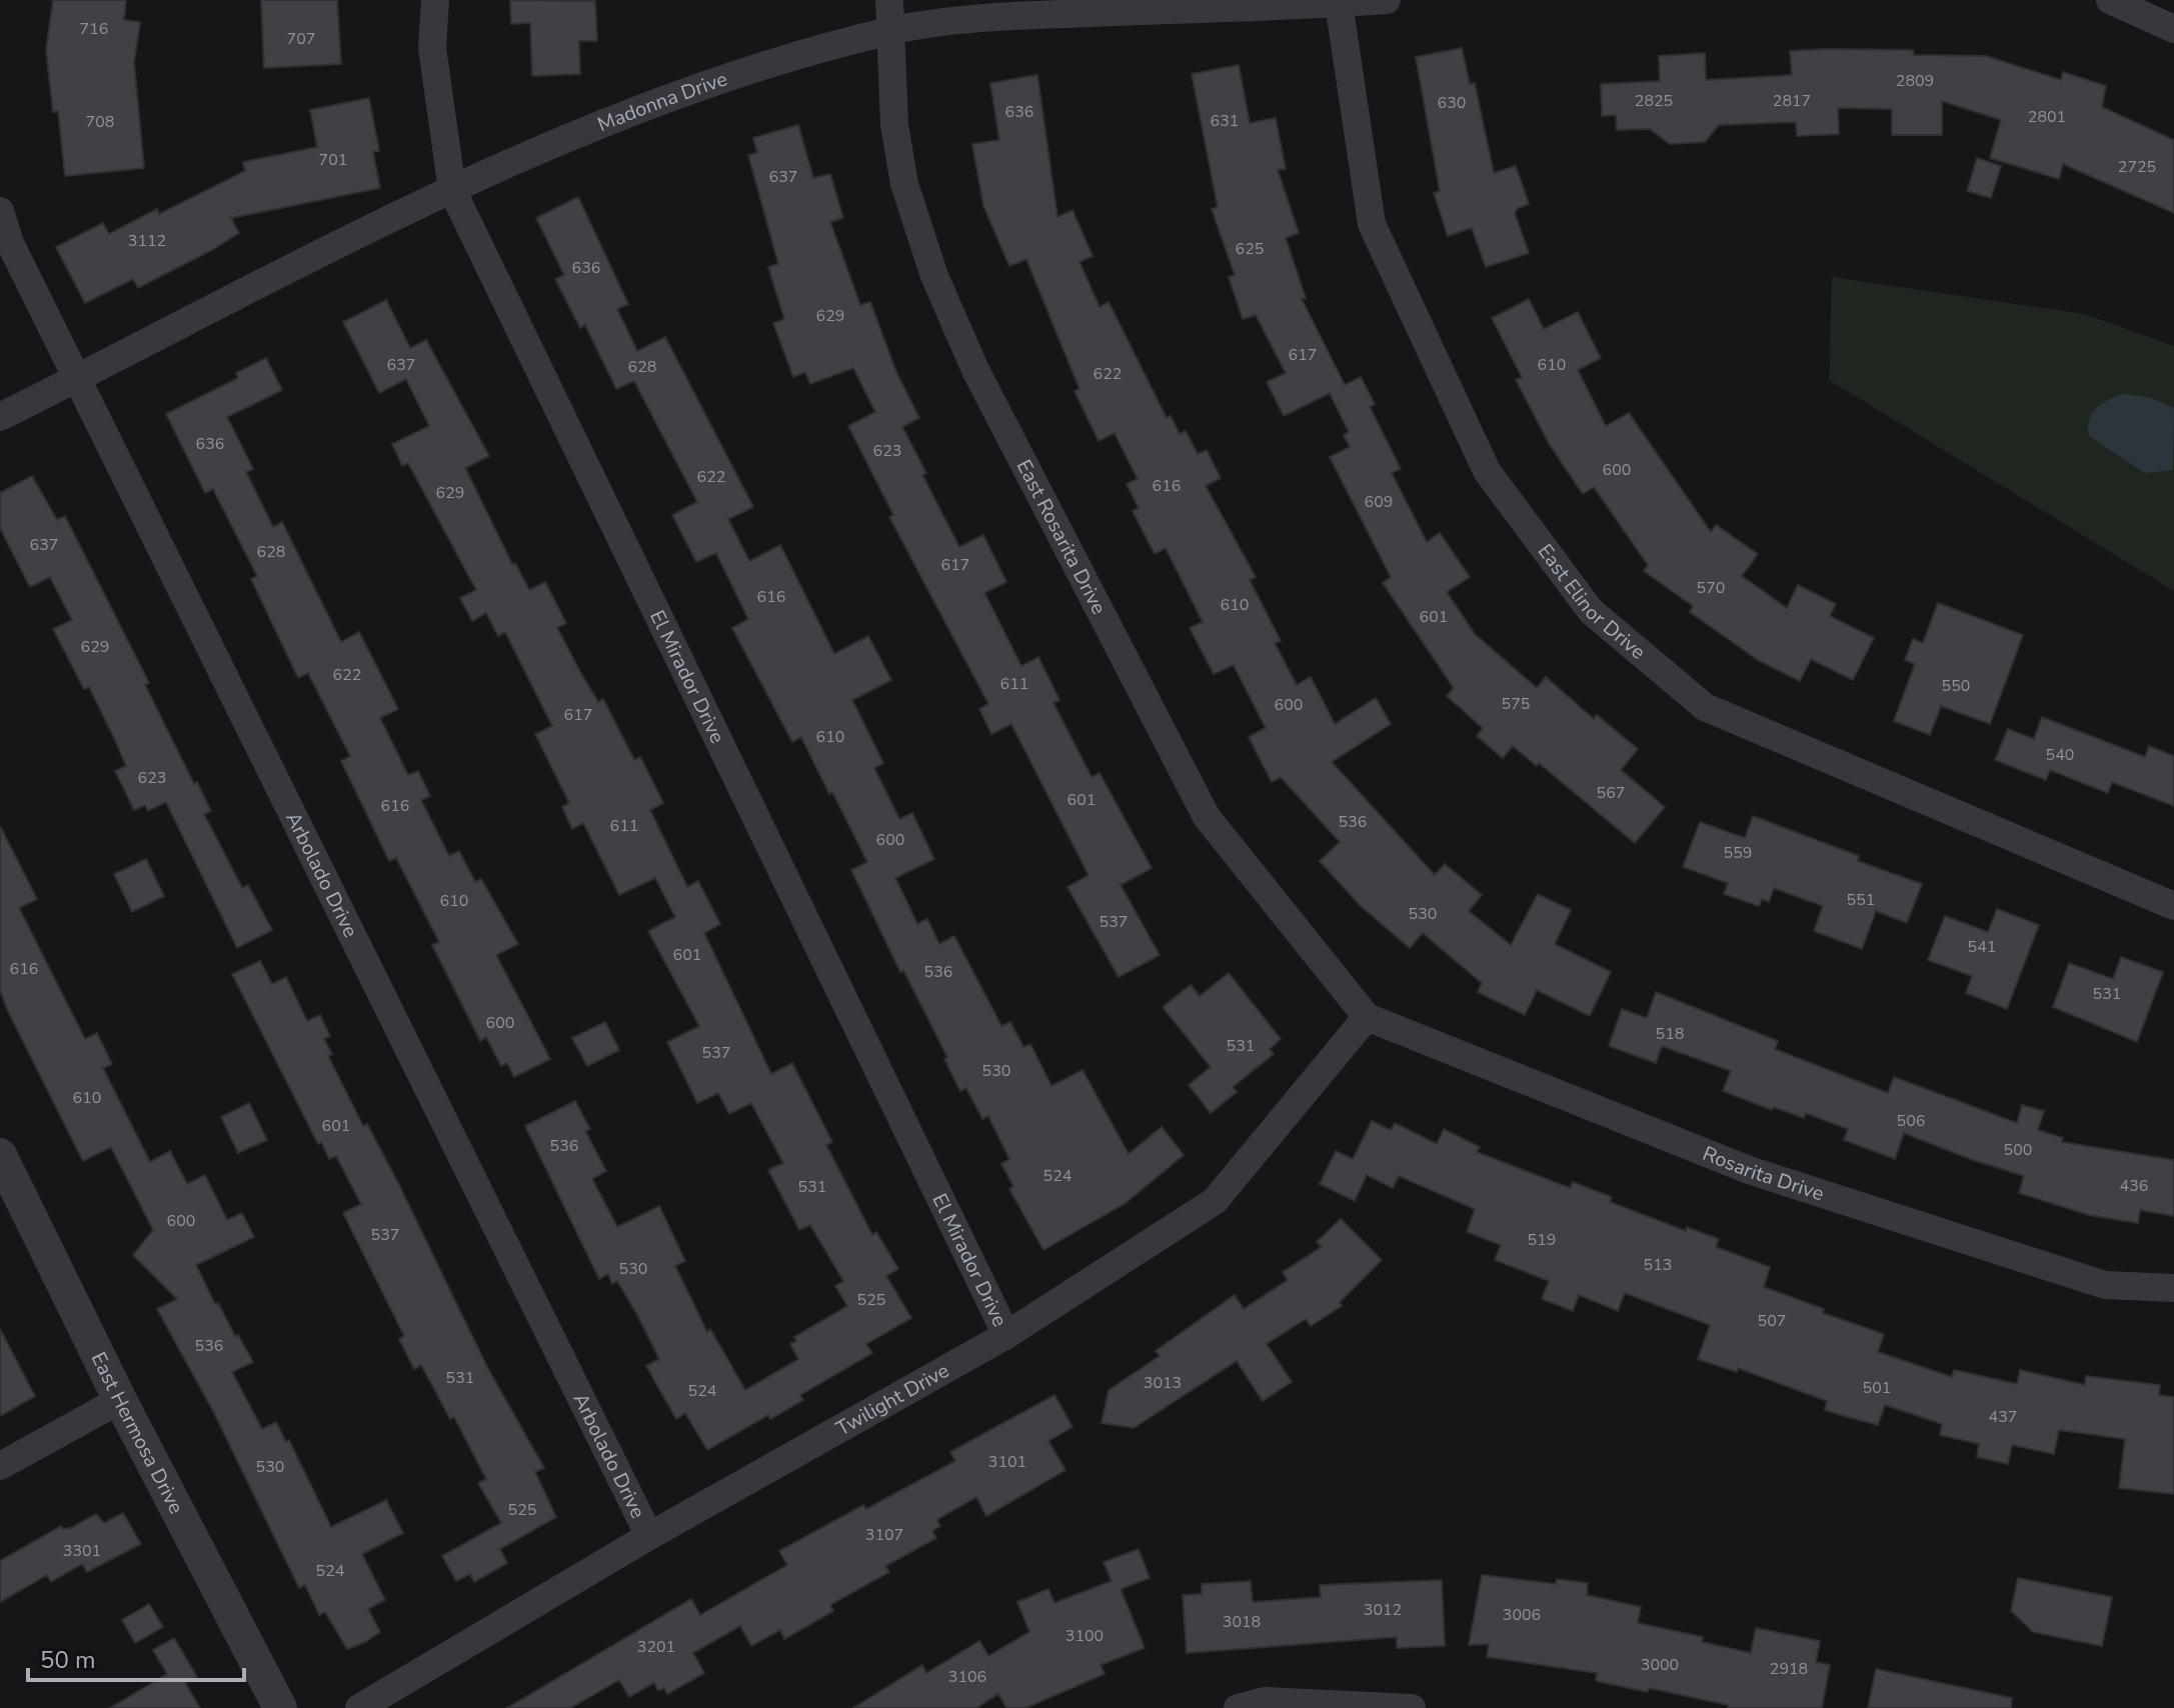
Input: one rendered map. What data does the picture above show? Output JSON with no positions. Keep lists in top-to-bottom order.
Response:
{
  "streets": {
    "street": [
      "Madonna Drive",
      "East Rosarita Drive",
      "East Elinor Drive",
      "El Mirador Drive",
      "Arbolado Drive",
      "Rosarita Drive",
      "Twilight Drive",
      "East Hermosa Drive"
    ]
  },
  "crossings": [
    ["Madonna Drive", "East Rosarita Drive"],
    ["Madonna Drive", "East Elinor Drive"],
    ["Madonna Drive", "El Mirador Drive"],
    ["Madonna Drive", "Arbolado Drive"],
    ["East Rosarita Drive", "Rosarita Drive"],
    ["East Rosarita Drive", "Twilight Drive"],
    ["El Mirador Drive", "Twilight Drive"],
    ["Arbolado Drive", "Twilight Drive"],
    ["Rosarita Drive", "Twilight Drive"]
  ],
  "house_numbers": [
    "716",
    "707",
    "2809",
    "2825",
    "2817",
    "630",
    "636",
    "2801",
    "631",
    "708",
    "701",
    "2725",
    "637",
    "3112",
    "625",
    "636",
    "629",
    "617",
    "637",
    "610",
    "628",
    "622",
    "636",
    "623",
    "600",
    "622",
    "616",
    "629",
    "609",
    "637",
    "628",
    "617",
    "570",
    "616",
    "610",
    "601",
    "629",
    "622",
    "611",
    "550",
    "575",
    "600",
    "617",
    "610",
    "540",
    "623",
    "567",
    "601",
    "616",
    "536",
    "611",
    "600",
    "559",
    "551",
    "610",
    "530",
    "537",
    "541",
    "601",
    "616",
    "536",
    "531",
    "600",
    "518",
    "531",
    "537",
    "530",
    "610",
    "506",
    "601",
    "536",
    "500",
    "524",
    "436",
    "531",
    "600",
    "537",
    "519",
    "513",
    "530",
    "525",
    "507",
    "536",
    "531",
    "3013",
    "501",
    "524",
    "437",
    "3101",
    "530",
    "525",
    "3107",
    "3301",
    "524",
    "3012",
    "3006",
    "3018",
    "3100",
    "3201",
    "3000",
    "2918",
    "3106"
  ],
  "scale_bar": "50 m"
}
